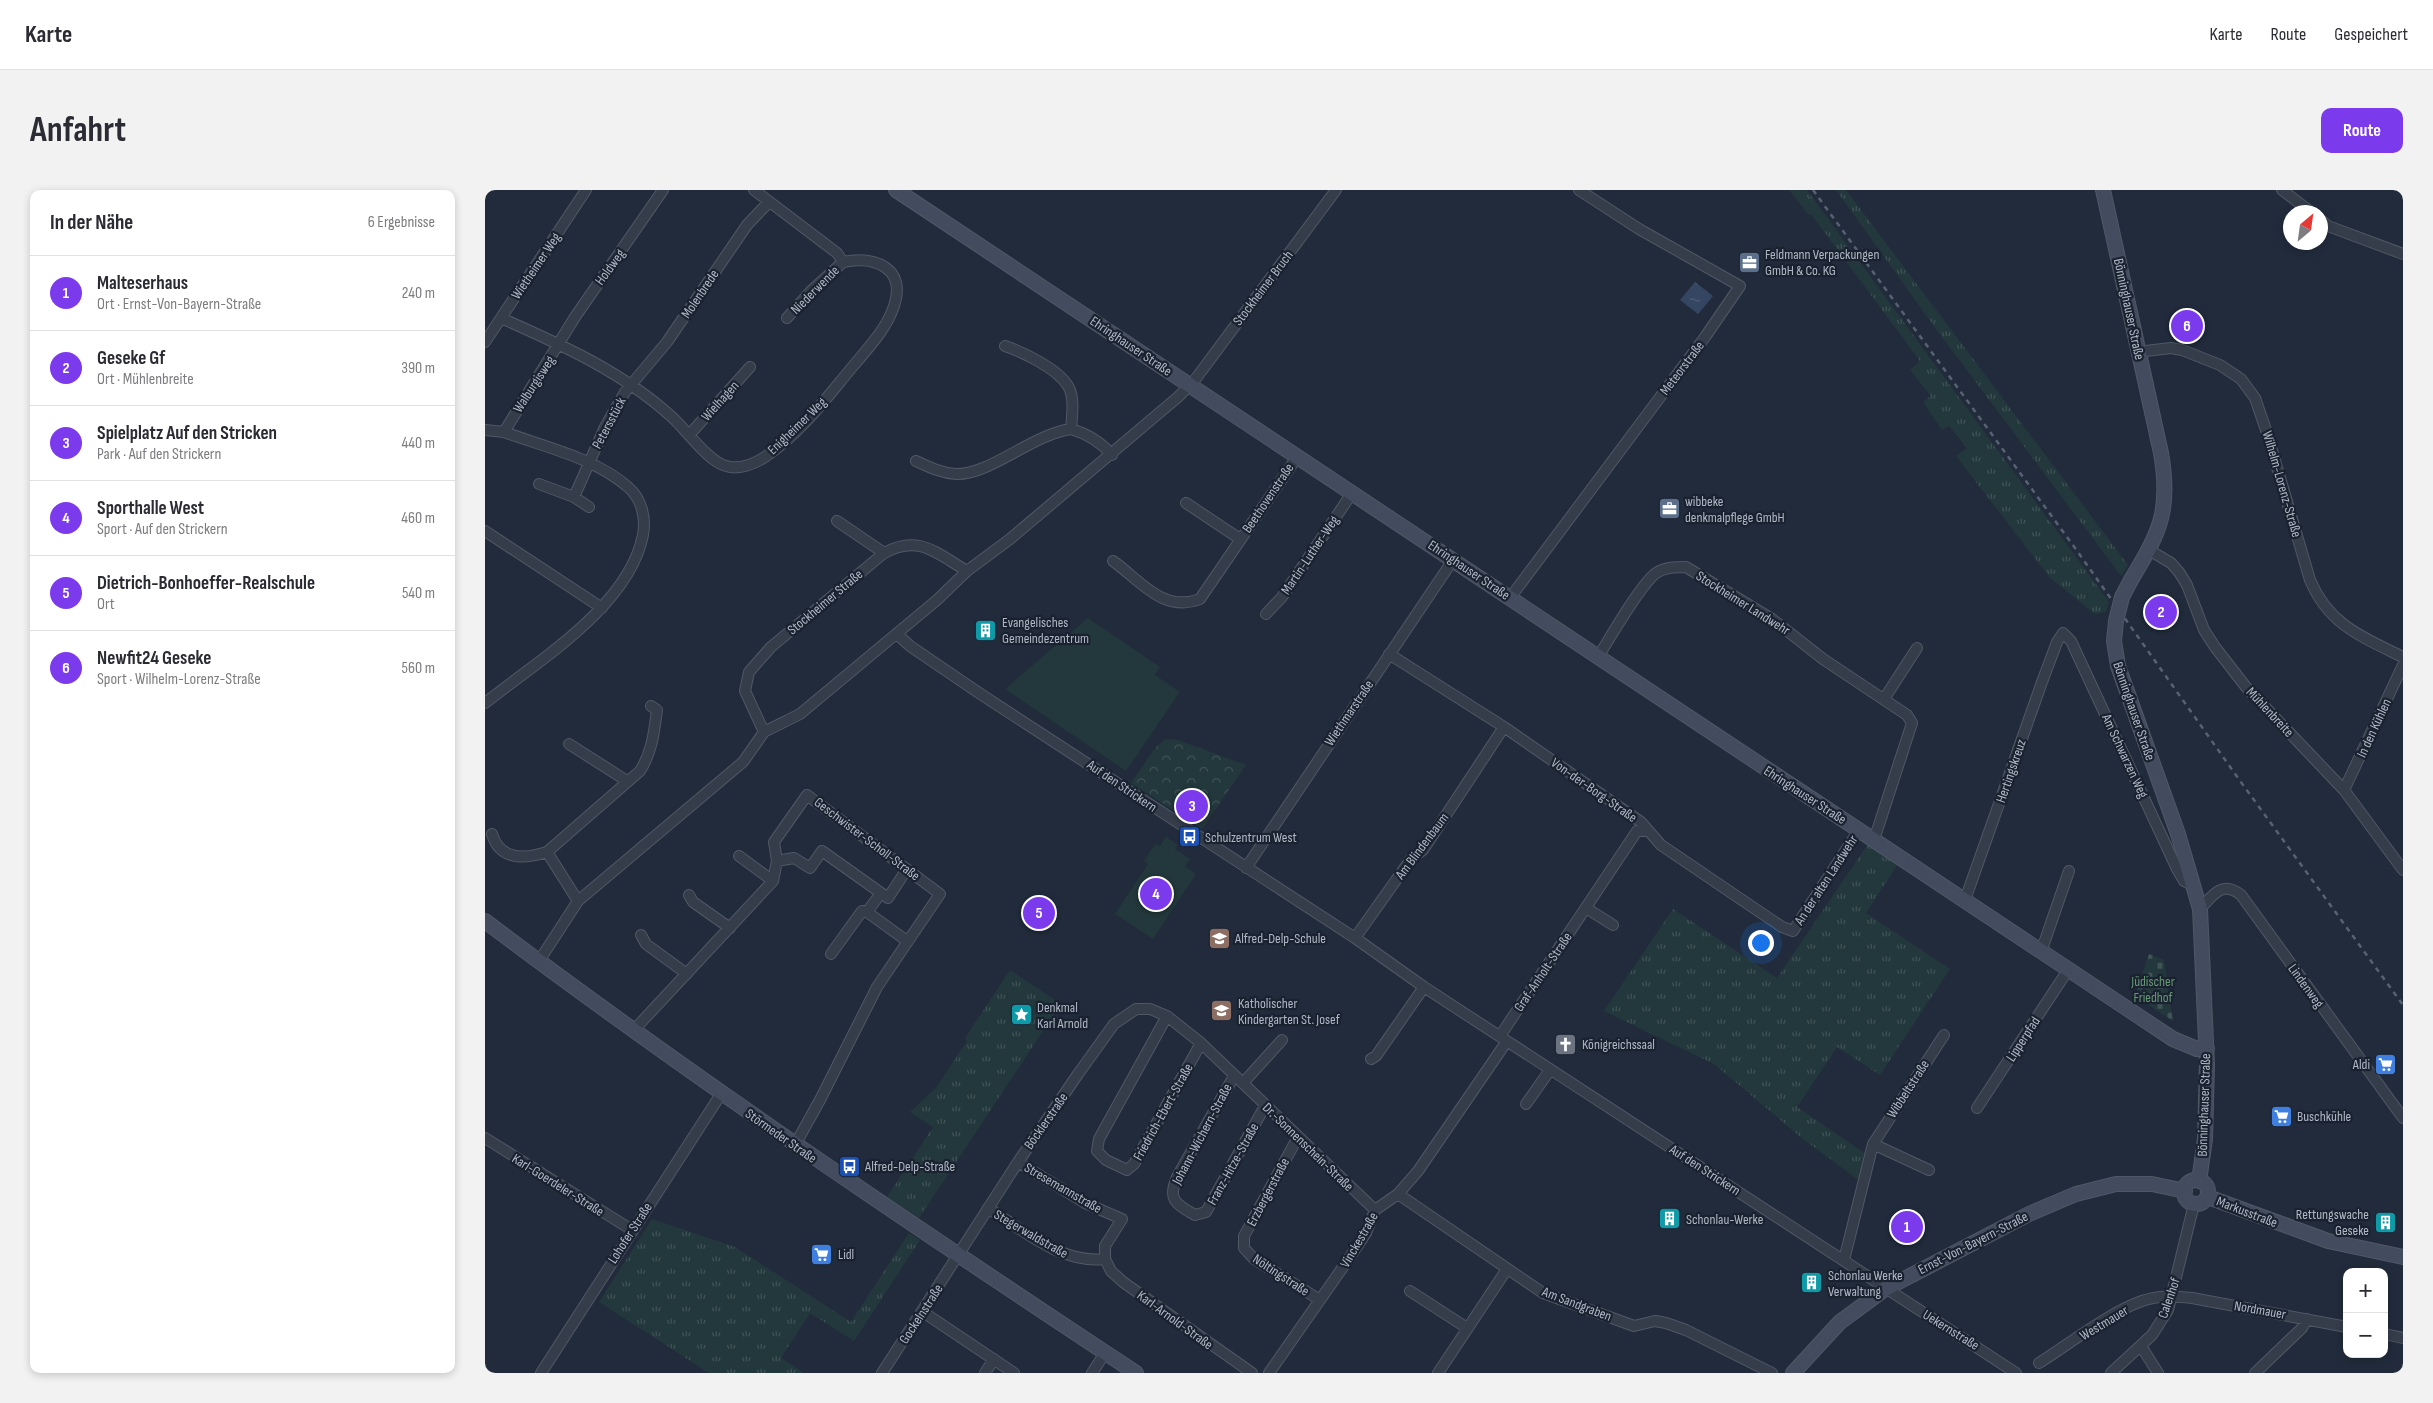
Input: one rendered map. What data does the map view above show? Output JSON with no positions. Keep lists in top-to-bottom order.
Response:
{
  "streets": {
    "main road": [
      "Bönninghauser Straße",
      "Ehringhauser Straße",
      "Störmeder Straße",
      "Markusstraße",
      "Ernst-Von-Bayern-Straße"
    ],
    "street": [
      "Wietheimer Weg",
      "Holdweg",
      "Stockheimer Bruch",
      "Niederwende",
      "Molenbrede",
      "Meteorstraße",
      "Walburgisweg",
      "Wielhagen",
      "Petersstück",
      "Enigheimer Weg",
      "Wilhelm-Lorenz-Straße",
      "Beethovenstraße",
      "Martin-Luther-Weg",
      "Stockheimer Straße",
      "Stockheimer Landwehr",
      "Mühlenbreite",
      "Wiethmarstraße",
      "In den Kühlen",
      "Am Schwarzen Weg",
      "Hertingskreuz",
      "Auf den Strickern",
      "Von-der-Borg-Straße",
      "Geschwister-Scholl-Straße",
      "Am Blindenbaum",
      "An der alten Landwehr",
      "Graf-Anholt-Straße",
      "Lindenweg",
      "Lipperpfad",
      "Wibbeltstraße",
      "Friedrich-Ebert-Straße",
      "Böcklerstraße",
      "Johann-Wichern-Straße",
      "Dr.-Sonnenschein-Straße",
      "Franz-Hitze-Straße",
      "Karl-Goerdeler-Straße",
      "Stresemannstraße",
      "Erzbergerstraße",
      "Lohofer Straße",
      "Stegerwaldstraße",
      "Vinckestraße",
      "Nöltingstraße",
      "Calenhof",
      "Am Sandgraben",
      "Nordmauer",
      "Gockelnstraße",
      "Karl-Arnold-Straße",
      "Westmauer",
      "Uekernstraße"
    ]
  },
  "crossings": [
    ["Wietheimer Weg", "Enigheimer Weg"],
    ["Holdweg", "Walburgisweg"],
    ["Holdweg", "Enigheimer Weg"],
    ["Stockheimer Bruch", "Ehringhauser Straße"],
    ["Niederwende", "Enigheimer Weg"],
    ["Molenbrede", "Petersstück"],
    ["Molenbrede", "Enigheimer Weg"],
    ["Bönninghauser Straße", "Ehringhauser Straße"],
    ["Bönninghauser Straße", "Wilhelm-Lorenz-Straße"],
    ["Bönninghauser Straße", "Mühlenbreite"],
    ["Bönninghauser Straße", "Am Schwarzen Weg"],
    ["Bönninghauser Straße", "Lindenweg"],
    ["Bönninghauser Straße", "Markusstraße"],
    ["Bönninghauser Straße", "Ernst-Von-Bayern-Straße"],
    ["Bönninghauser Straße", "Calenhof"],
    ["Ehringhauser Straße", "Meteorstraße"],
    ["Ehringhauser Straße", "Beethovenstraße"],
    ["Ehringhauser Straße", "Martin-Luther-Weg"],
    ["Ehringhauser Straße", "Stockheimer Landwehr"],
    ["Ehringhauser Straße", "Wiethmarstraße"],
    ["Ehringhauser Straße", "Hertingskreuz"],
    ["Ehringhauser Straße", "An der alten Landwehr"],
    ["Ehringhauser Straße", "Lipperpfad"],
    ["Walburgisweg", "Enigheimer Weg"],
    ["Wielhagen", "Enigheimer Weg"],
    ["Petersstück", "Enigheimer Weg"],
    ["Mühlenbreite", "In den Kühlen"],
    ["Wiethmarstraße", "Auf den Strickern"],
    ["Wiethmarstraße", "Von-der-Borg-Straße"],
    ["Am Schwarzen Weg", "Hertingskreuz"],
    ["Auf den Strickern", "Am Blindenbaum"],
    ["Auf den Strickern", "Graf-Anholt-Straße"],
    ["Auf den Strickern", "Wibbeltstraße"],
    ["Auf den Strickern", "Vinckestraße"],
    ["Auf den Strickern", "Ernst-Von-Bayern-Straße"],
    ["Auf den Strickern", "Uekernstraße"],
    ["Von-der-Borg-Straße", "Am Blindenbaum"],
    ["Von-der-Borg-Straße", "An der alten Landwehr"],
    ["Von-der-Borg-Straße", "Graf-Anholt-Straße"],
    ["Graf-Anholt-Straße", "Vinckestraße"],
    ["Friedrich-Ebert-Straße", "Dr.-Sonnenschein-Straße"],
    ["Böcklerstraße", "Störmeder Straße"],
    ["Böcklerstraße", "Dr.-Sonnenschein-Straße"],
    ["Böcklerstraße", "Stresemannstraße"],
    ["Böcklerstraße", "Stegerwaldstraße"],
    ["Böcklerstraße", "Gockelnstraße"],
    ["Johann-Wichern-Straße", "Dr.-Sonnenschein-Straße"],
    ["Johann-Wichern-Straße", "Franz-Hitze-Straße"],
    ["Störmeder Straße", "Lohofer Straße"],
    ["Störmeder Straße", "Gockelnstraße"],
    ["Dr.-Sonnenschein-Straße", "Franz-Hitze-Straße"],
    ["Dr.-Sonnenschein-Straße", "Erzbergerstraße"],
    ["Dr.-Sonnenschein-Straße", "Vinckestraße"],
    ["Karl-Goerdeler-Straße", "Lohofer Straße"],
    ["Stresemannstraße", "Stegerwaldstraße"],
    ["Stresemannstraße", "Karl-Arnold-Straße"],
    ["Erzbergerstraße", "Nöltingstraße"],
    ["Markusstraße", "Ernst-Von-Bayern-Straße"],
    ["Markusstraße", "Calenhof"],
    ["Stegerwaldstraße", "Karl-Arnold-Straße"],
    ["Vinckestraße", "Nöltingstraße"],
    ["Vinckestraße", "Am Sandgraben"],
    ["Ernst-Von-Bayern-Straße", "Calenhof"],
    ["Ernst-Von-Bayern-Straße", "Uekernstraße"],
    ["Calenhof", "Nordmauer"],
    ["Calenhof", "Westmauer"],
    ["Nordmauer", "Westmauer"]
  ],
  "parks": ["Jüdischer Friedhof"],
  "places": {
    "office": ["Feldmann Verpackungen GmbH & Co. KG", "wibbeke denkmalpflege GmbH"],
    "building": [
      "Evangelisches Gemeindezentrum",
      "Schonlau-Werke",
      "Rettungswache Geseke",
      "Schonlau Werke Verwaltung"
    ],
    "bus stop": ["Schulzentrum West", "Alfred-Delp-Straße"],
    "school or university": ["Alfred-Delp-Schule", "Katholischer Kindergarten St. Josef"],
    "place": ["Denkmal Karl Arnold"],
    "church": ["Königreichssaal"],
    "supermarket": ["Aldi", "Buschkühle", "Lidl"]
  },
  "north": "top right",
  "page": {
    "header": "Karte",
    "nav": ["Karte", "Route", "Gespeichert"],
    "buttons": "Route",
    "title": "Anfahrt",
    "heading": ["In der Nähe", "6 Ergebnisse"],
    "list": [
      {
        "mark": "1",
        "name": "Malteserhaus",
        "note": "Ort · Ernst-Von-Bayern-Straße",
        "value": "240 m"
      },
      {
        "mark": "2",
        "name": "Geseke Gf",
        "note": "Ort · Mühlenbreite",
        "value": "390 m"
      },
      {
        "mark": "3",
        "name": "Spielplatz Auf den Stricken",
        "note": "Park · Auf den Strickern",
        "value": "440 m"
      },
      {
        "mark": "4",
        "name": "Sporthalle West",
        "note": "Sport · Auf den Strickern",
        "value": "460 m"
      },
      {
        "mark": "5",
        "name": "Dietrich-Bonhoeffer-Realschule",
        "note": "Ort",
        "value": "540 m"
      },
      {
        "mark": "6",
        "name": "Newfit24 Geseke",
        "note": "Sport · Wilhelm-Lorenz-Straße",
        "value": "560 m"
      }
    ],
    "pins": [
      "6",
      "2",
      "3",
      "4",
      "5",
      "1"
    ],
    "map_buttons": ["+", "−"]
  }
}
